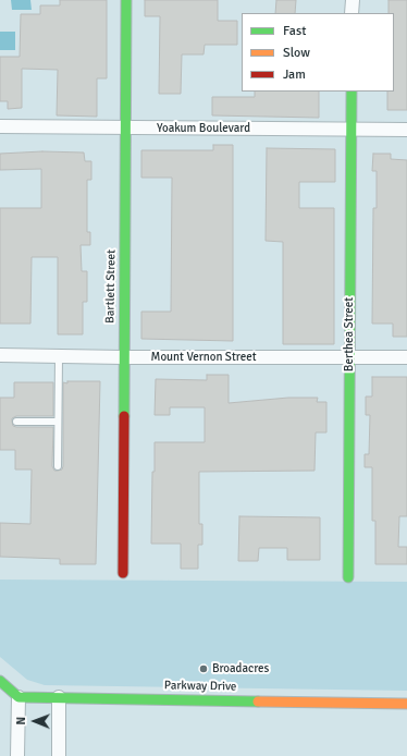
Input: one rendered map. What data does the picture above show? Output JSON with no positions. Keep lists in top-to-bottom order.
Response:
{
  "streets": {
    "street": [
      "Yoakum Boulevard",
      "Bartlett Street",
      "Berthea Street",
      "Mount Vernon Street",
      "Parkway Drive"
    ]
  },
  "crossings": [
    ["Yoakum Boulevard", "Bartlett Street"],
    ["Yoakum Boulevard", "Berthea Street"],
    ["Bartlett Street", "Mount Vernon Street"],
    ["Berthea Street", "Mount Vernon Street"]
  ],
  "places": ["Broadacres"],
  "legend": ["Fast", "Slow", "Jam"],
  "north": "left"
}
